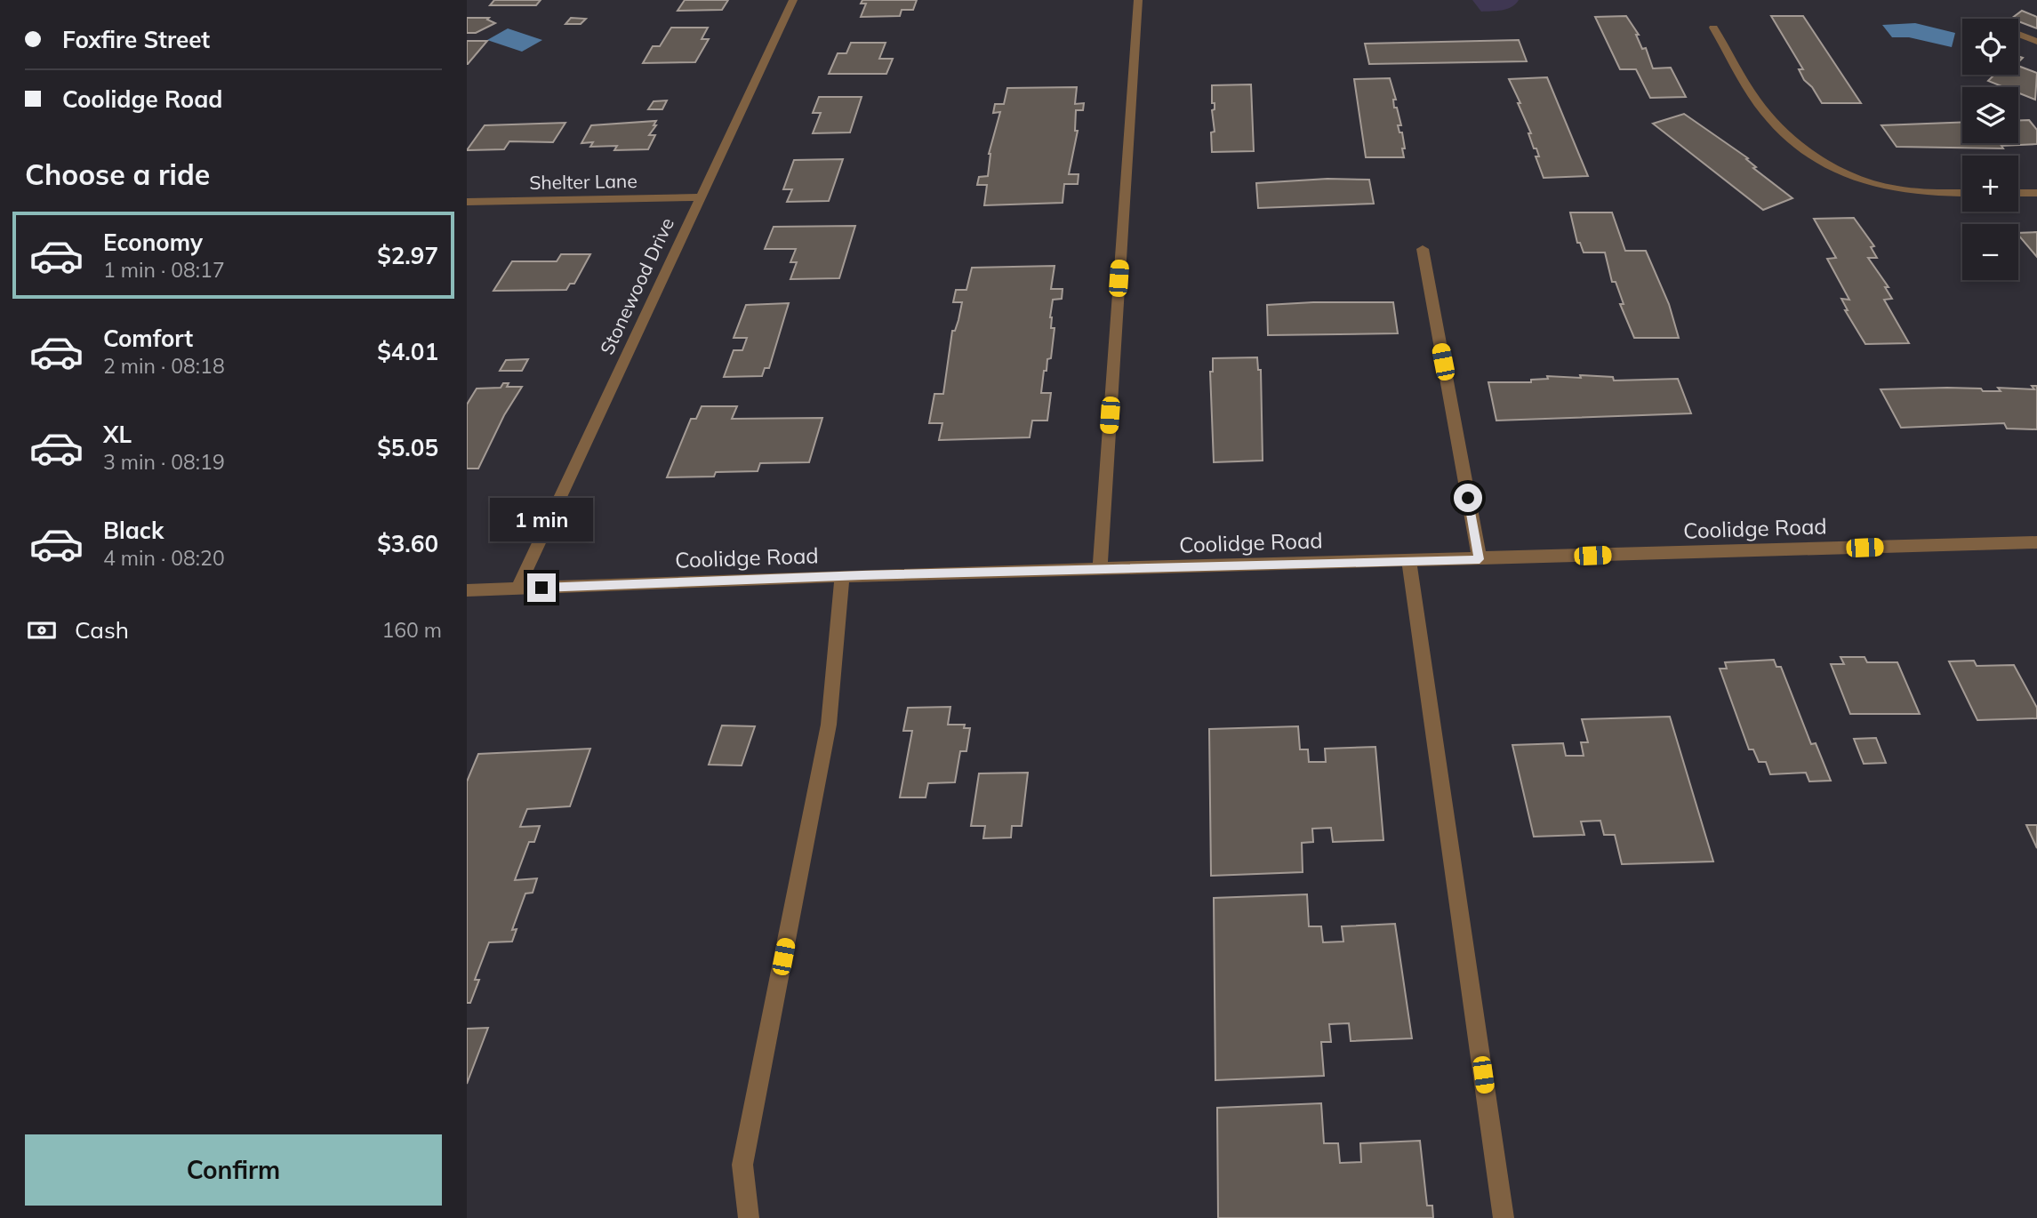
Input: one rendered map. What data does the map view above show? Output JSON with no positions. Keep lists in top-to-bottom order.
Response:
{
  "streets": {
    "street": ["Shelter Lane", "Stonewood Drive", "Coolidge Road"]
  },
  "crossings": [
    ["Shelter Lane", "Stonewood Drive"],
    ["Stonewood Drive", "Coolidge Road"]
  ],
  "page": {
    "banner": ["Foxfire Street", "Coolidge Road"],
    "map_buttons": ["+", "−"],
    "heading": "Choose a ride",
    "list": [
      {
        "name": "Economy",
        "note": "1 min · 08:17",
        "value": "$2.97"
      },
      {
        "name": "Comfort",
        "note": "2 min · 08:18",
        "value": "$4.01"
      },
      {
        "name": "XL",
        "note": "3 min · 08:19",
        "value": "$5.05"
      },
      {
        "name": "Black",
        "note": "4 min · 08:20",
        "value": "$3.60"
      }
    ],
    "bubble": "1 min",
    "pay": ["Cash", "160 m"],
    "buttons": "Confirm"
  }
}
